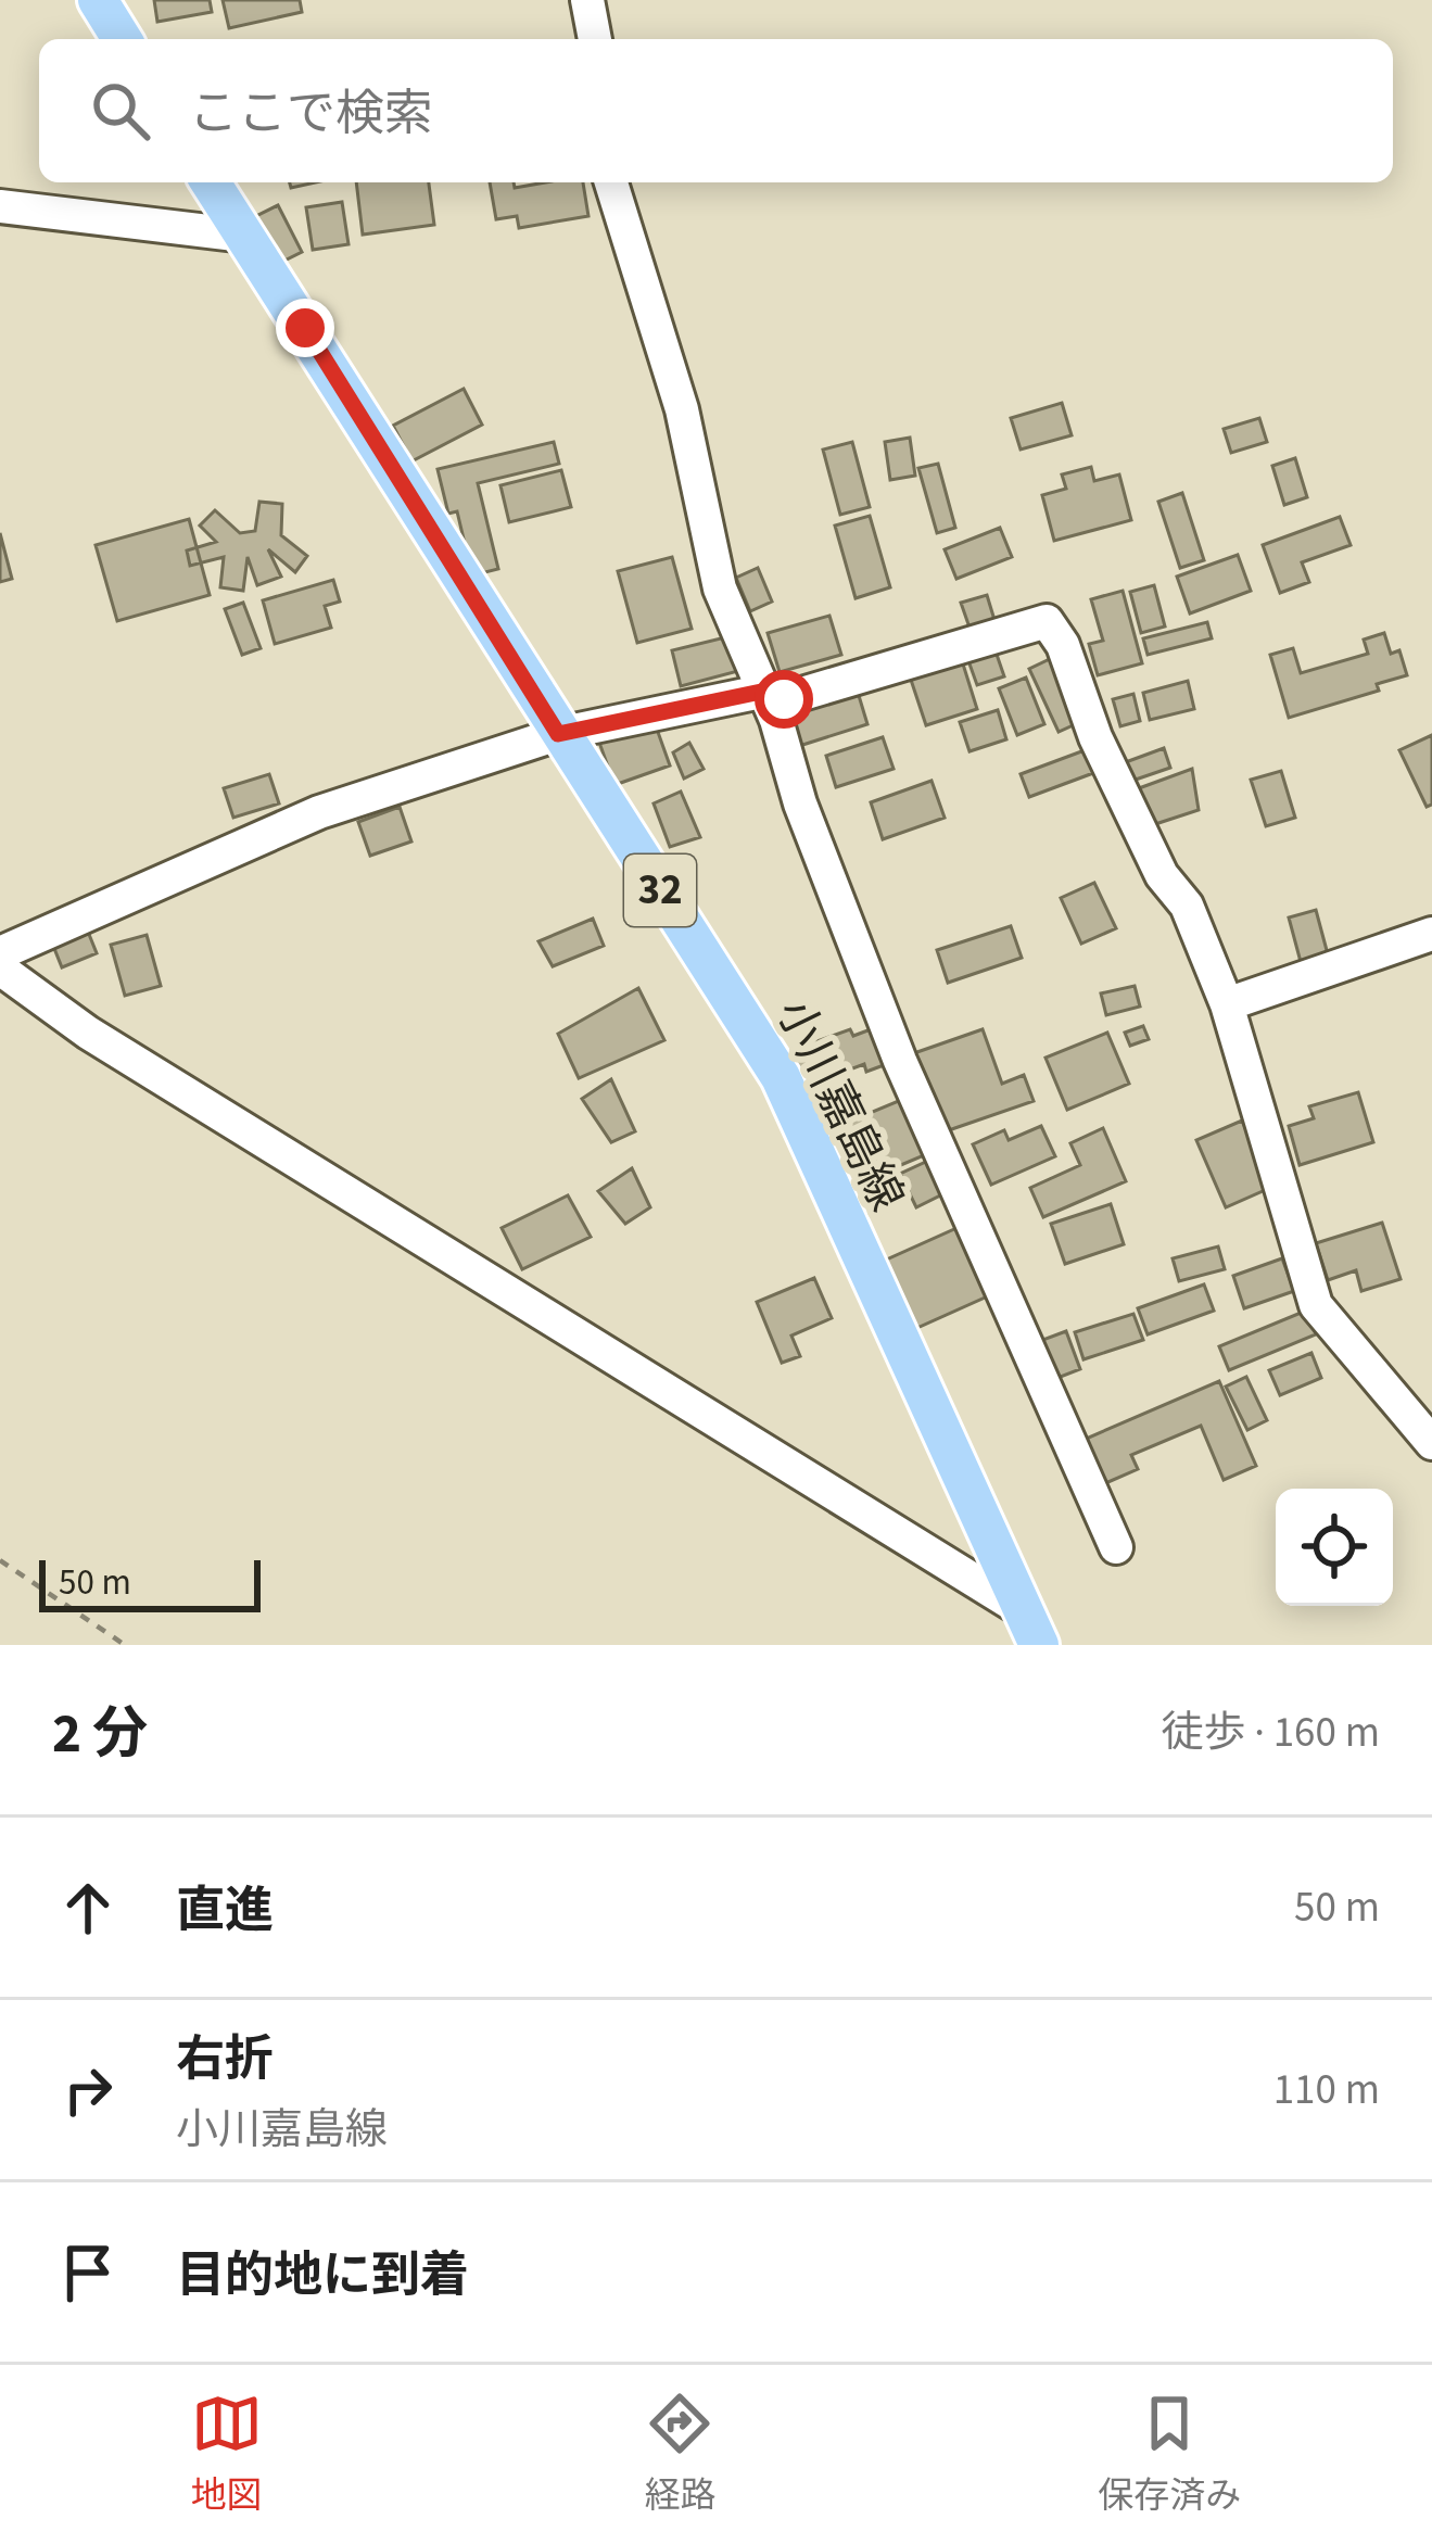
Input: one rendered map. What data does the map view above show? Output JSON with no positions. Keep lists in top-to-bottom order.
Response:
{
  "streets": {
    "main road": ["32", "小川嘉島線"]
  },
  "scale_bar": "50 m",
  "page": {
    "search": "ここで検索",
    "scale": "50 m",
    "heading": ["2 分", "徒歩 · 160 m"],
    "list": [
      ["直進", "50 m"],
      ["右折", "小川嘉島線", "110 m"],
      "目的地に到着"
    ],
    "nav": ["地図", "経路", "保存済み"]
  }
}
